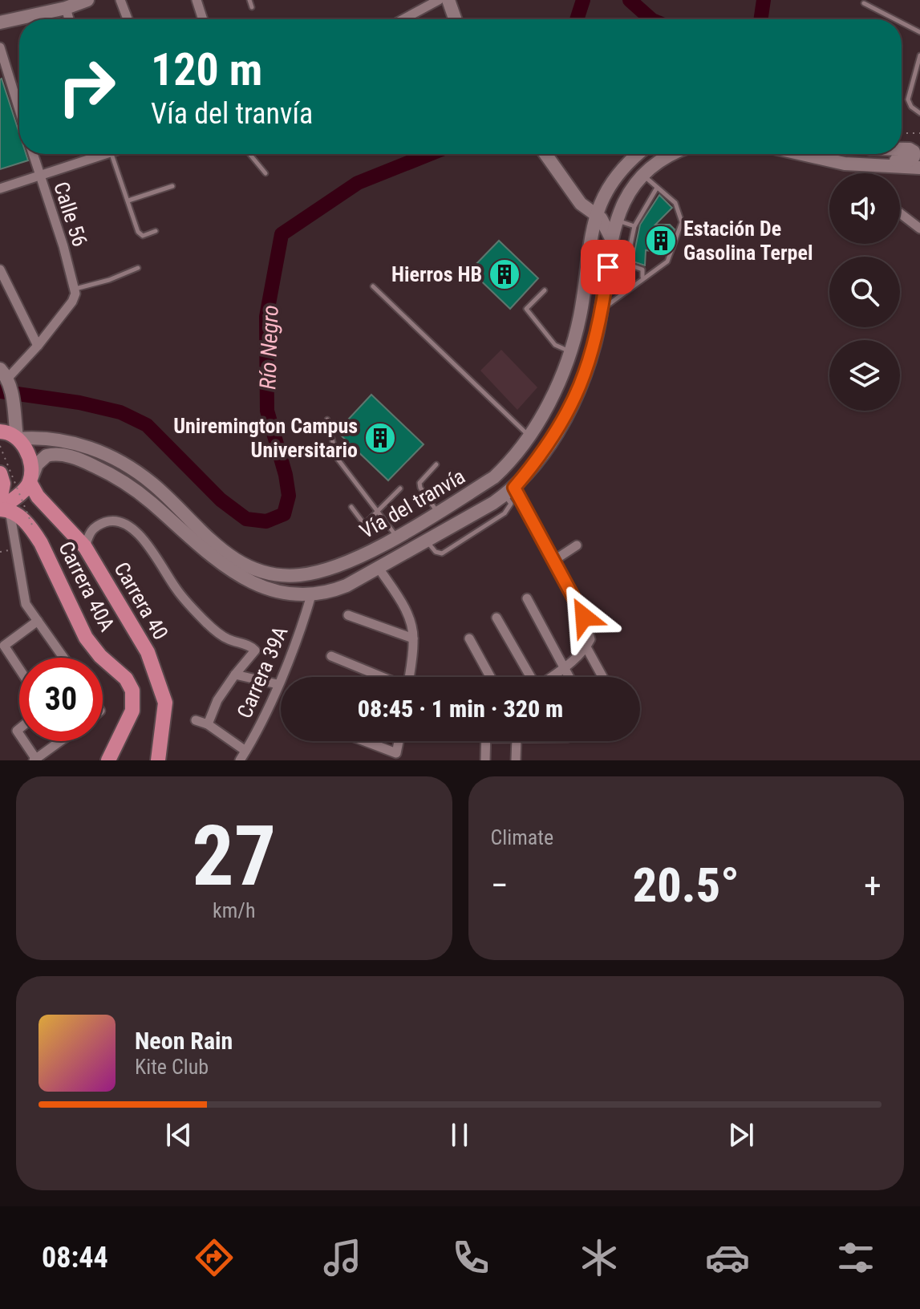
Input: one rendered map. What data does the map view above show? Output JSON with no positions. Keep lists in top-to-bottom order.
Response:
{
  "streets": {
    "main road": ["Vía del tranvía", "Carrera 40A", "Carrera 40"],
    "street": ["Calle 56", "Carrera 39A"]
  },
  "crossings": [
    ["Vía del tranvía", "Carrera 40"],
    ["Vía del tranvía", "Carrera 39A"]
  ],
  "water": ["Río Negro"],
  "places": {
    "building": ["Estación De Gasolina Terpel", "Hierros HB", "Uniremington Campus Universitario"]
  },
  "page": {
    "turn": ["120 m", "Vía del tranvía"],
    "limit": "30",
    "trip": "08:45 · 1 min · 320 m",
    "tile": [
      ["27", "km/h"],
      "Climate"
    ],
    "heat": ["−", "20.5°", "+"],
    "song": ["Neon Rain", "Kite Club"],
    "tabs": "08:44"
  }
}
